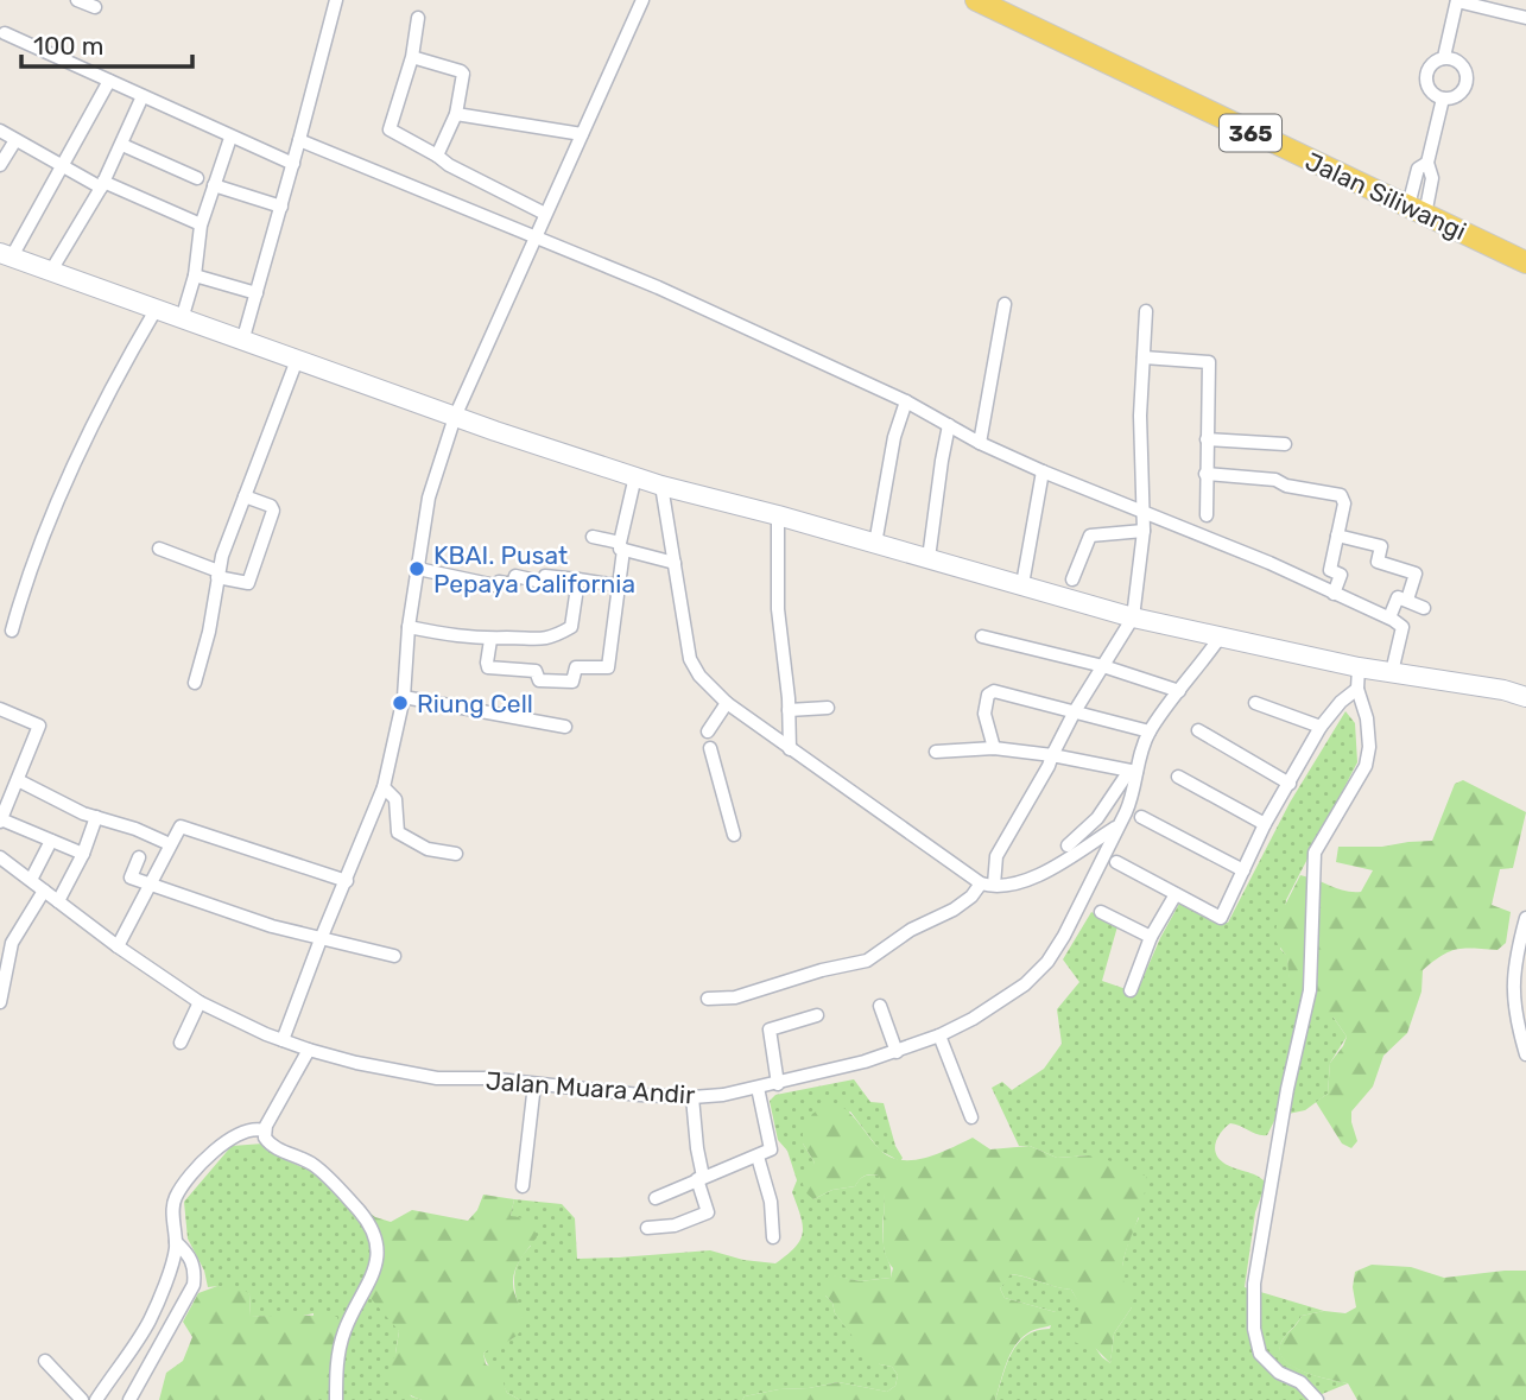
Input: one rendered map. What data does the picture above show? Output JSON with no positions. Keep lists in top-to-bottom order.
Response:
{
  "streets": {
    "main road": ["365", "Jalan Siliwangi"],
    "street": ["Jalan Muara Andir"]
  },
  "places": ["KBAI. Pusat Pepaya California", "Riung Cell"],
  "scale_bar": "100 m"
}
